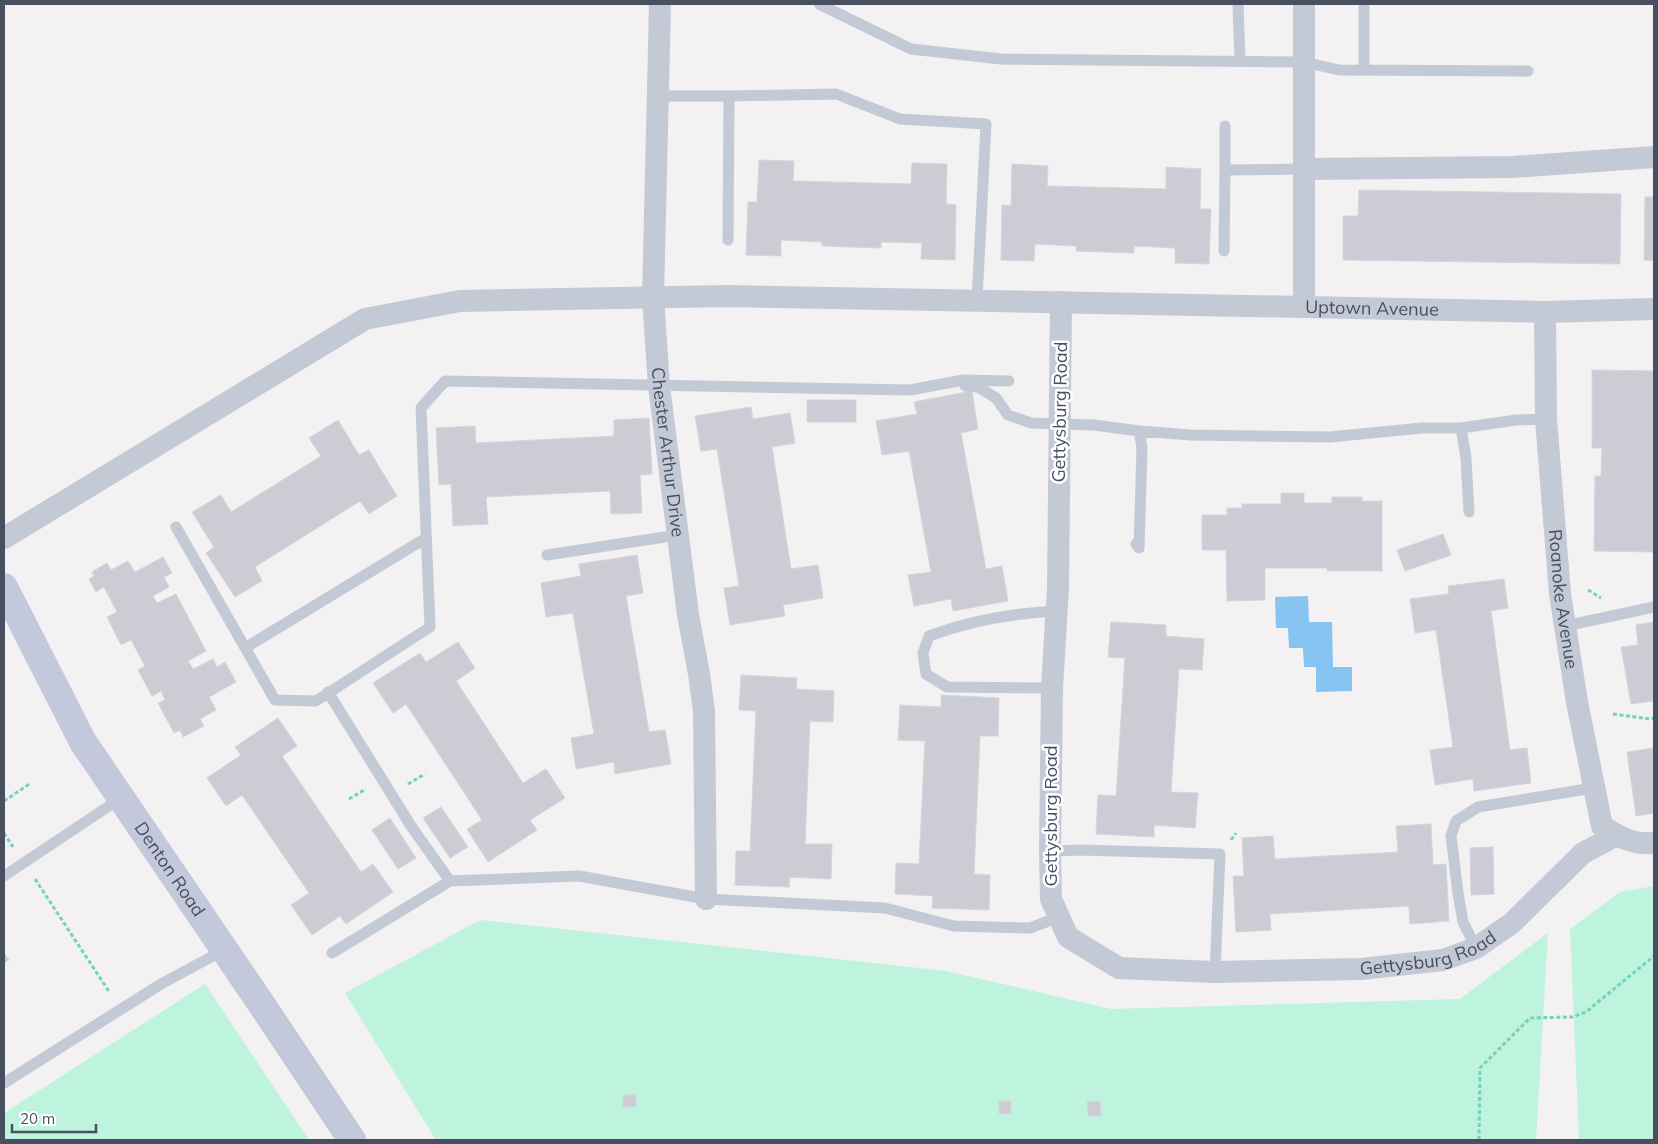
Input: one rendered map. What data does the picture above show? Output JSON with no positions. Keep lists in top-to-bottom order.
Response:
{
  "streets": {
    "street": [
      "Uptown Avenue",
      "Gettysburg Road",
      "Chester Arthur Drive",
      "Roanoke Avenue",
      "Denton Road"
    ]
  },
  "crossings": [
    ["Uptown Avenue", "Roanoke Avenue"],
    ["Gettysburg Road", "Roanoke Avenue"]
  ],
  "scale_bar": "20 m"
}
